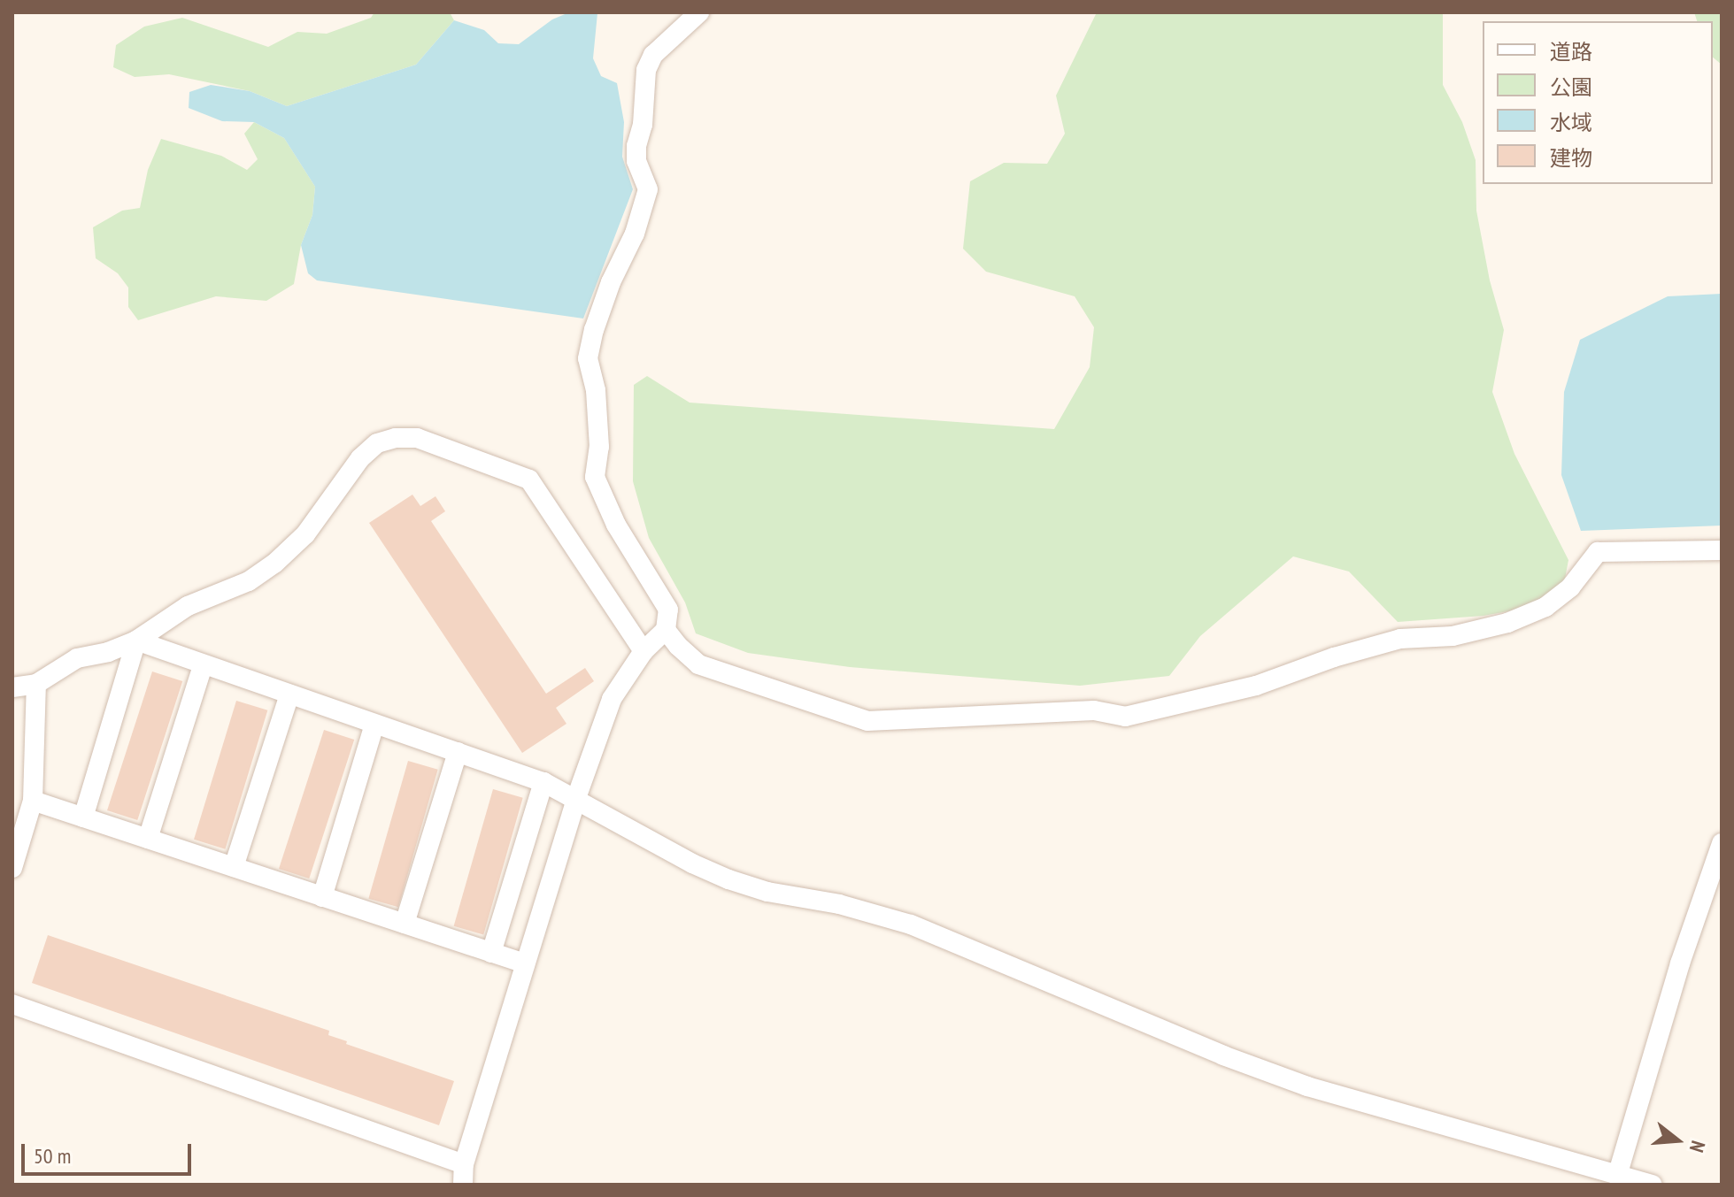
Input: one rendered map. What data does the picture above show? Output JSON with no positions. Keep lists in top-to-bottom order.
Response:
{
  "legend": [
    "道路",
    "公園",
    "水域",
    "建物"
  ],
  "scale_bar": "50 m",
  "north": "right"
}
